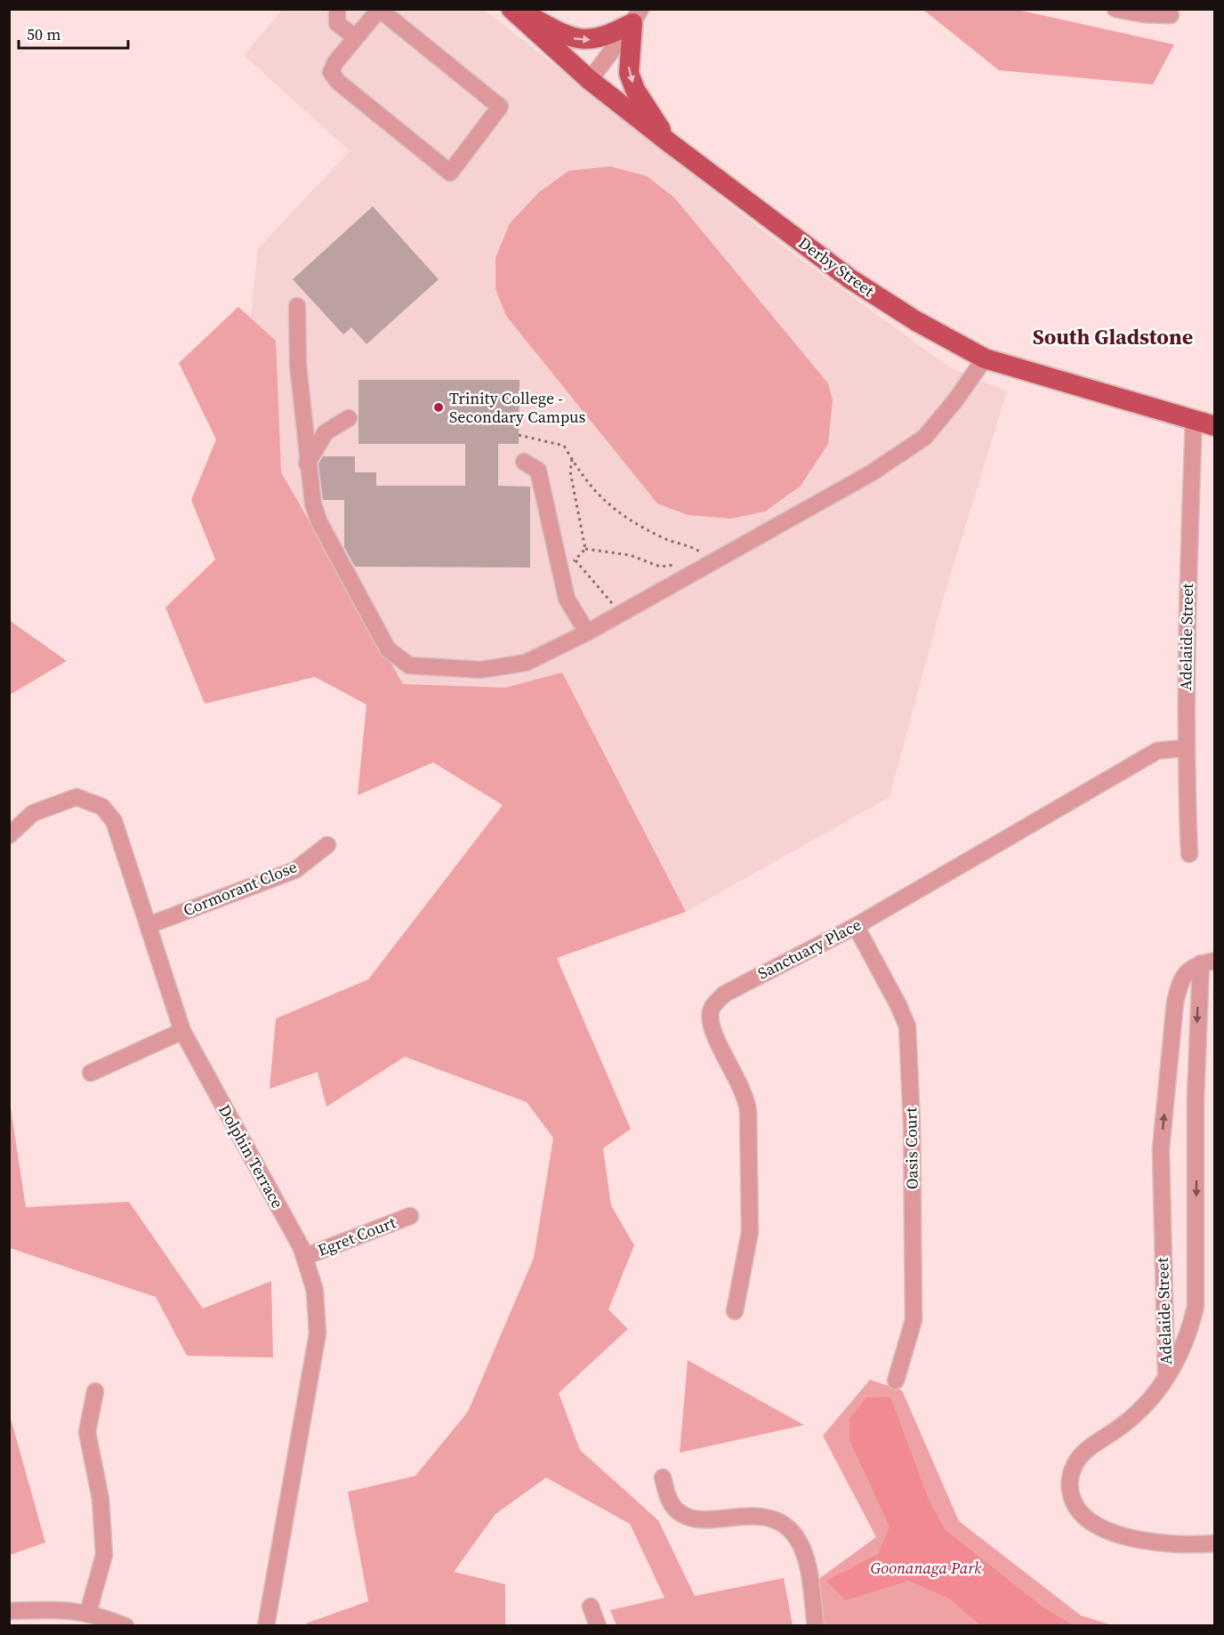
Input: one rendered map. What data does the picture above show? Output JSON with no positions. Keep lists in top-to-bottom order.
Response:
{
  "streets": {
    "main road": ["Derby Street"],
    "street": [
      "Adelaide Street",
      "Cormorant Close",
      "Sanctuary Place",
      "Oasis Court",
      "Dolphin Terrace",
      "Egret Court"
    ]
  },
  "crossings": [
    ["Derby Street", "Adelaide Street"],
    ["Adelaide Street", "Sanctuary Place"],
    ["Cormorant Close", "Dolphin Terrace"],
    ["Sanctuary Place", "Oasis Court"],
    ["Dolphin Terrace", "Egret Court"]
  ],
  "districts": ["South Gladstone"],
  "parks": ["Goonanaga Park"],
  "places": ["Trinity College - Secondary Campus"],
  "scale_bar": "50 m"
}
